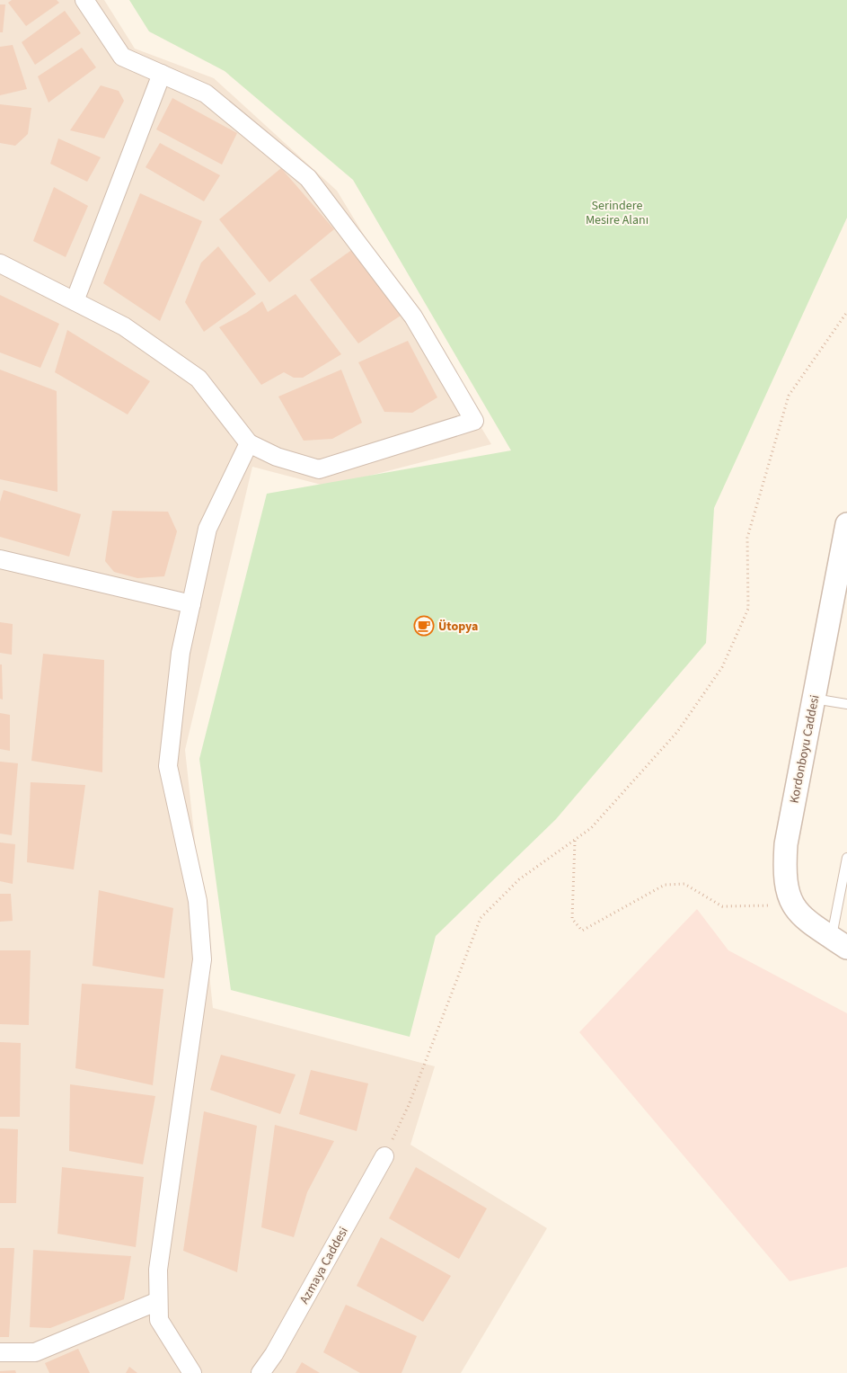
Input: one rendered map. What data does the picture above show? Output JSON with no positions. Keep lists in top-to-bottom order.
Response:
{
  "streets": {
    "street": ["Kordonboyu Caddesi", "Azmaya Caddesi"]
  },
  "parks": ["Serindere Mesire Alanı"],
  "places": {
    "cafe": ["Ütopya"]
  }
}
